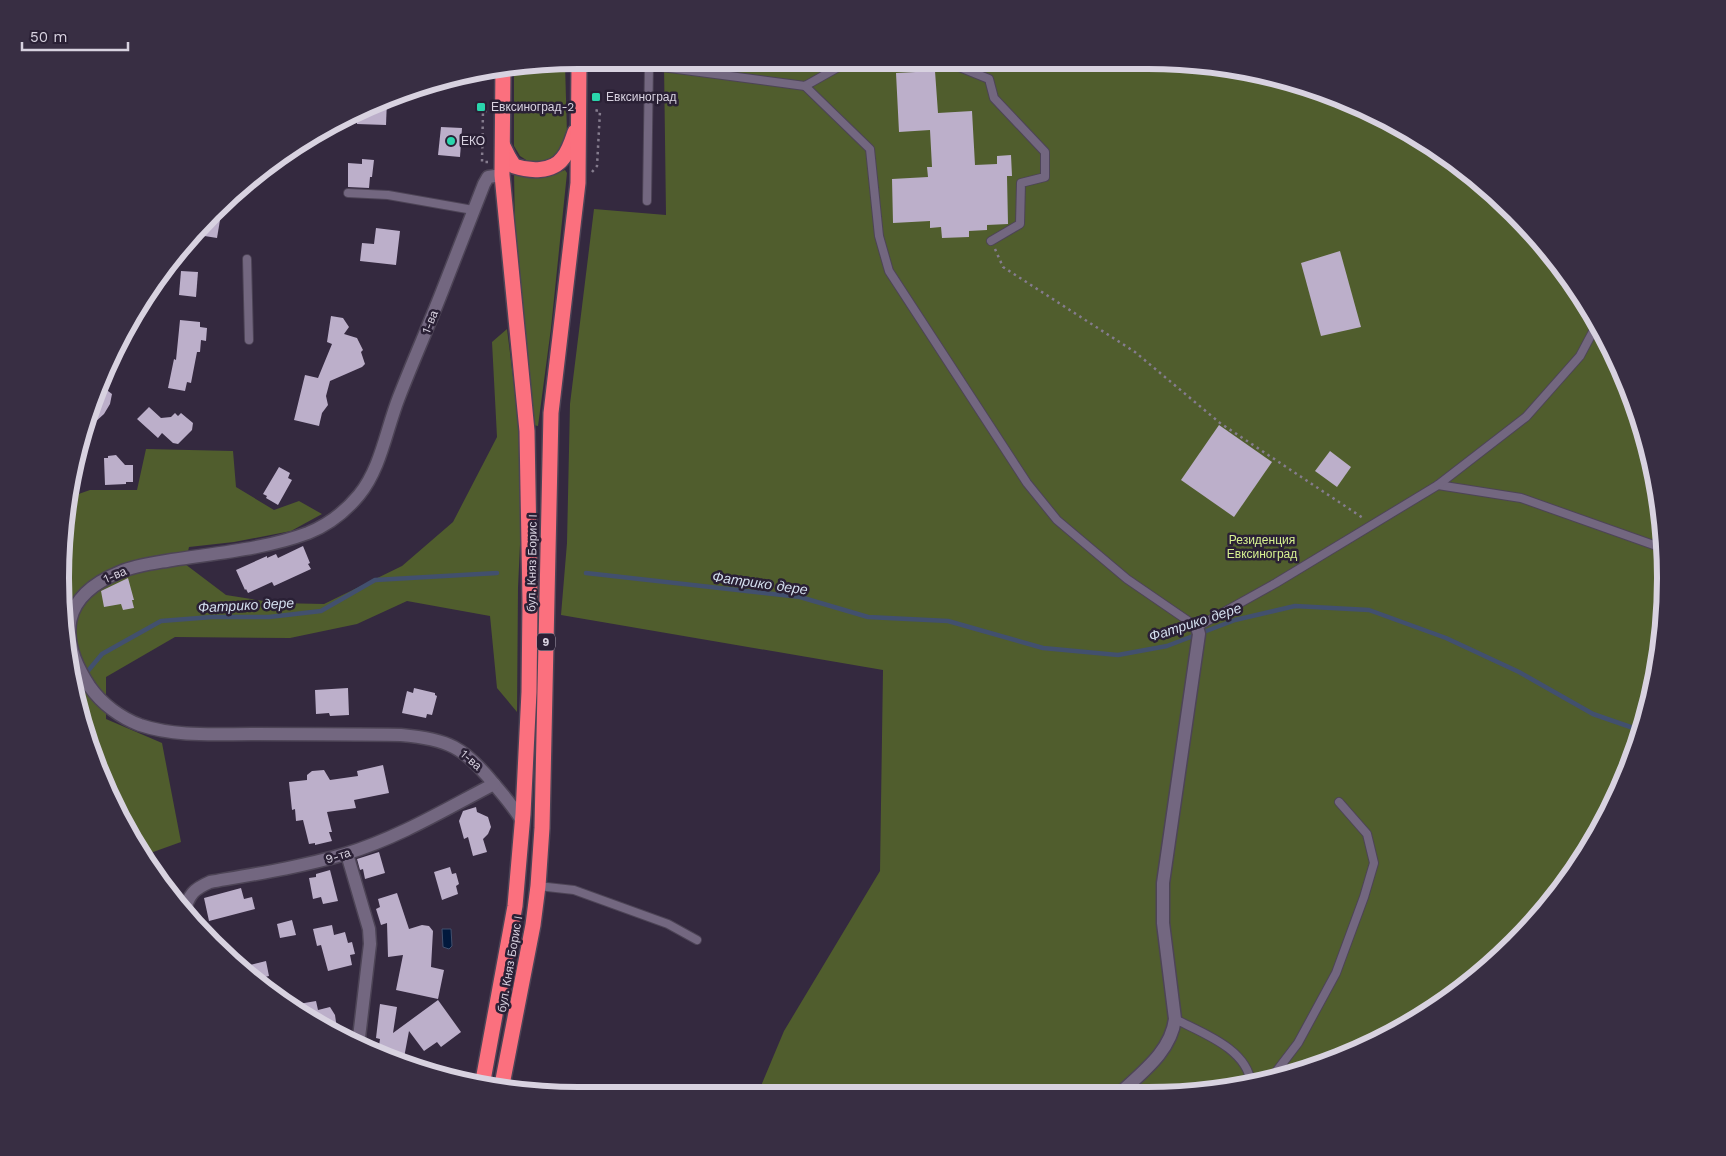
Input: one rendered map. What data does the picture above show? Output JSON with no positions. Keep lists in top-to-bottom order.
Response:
{
  "streets": {
    "highway": ["бул. Княз Борис I", "9"],
    "street": ["1-ва", "9-та"]
  },
  "crossings": [
    ["1-ва", "бул. Княз Борис I"],
    ["1-ва", "9-та"]
  ],
  "water": ["Фатрико дере"],
  "parks": ["Резиденция Евксиноград"],
  "places": {
    "transit": ["Евксиноград", "Евксиноград-2"],
    "other": ["ЕКО"]
  },
  "scale_bar": "50 m"
}
